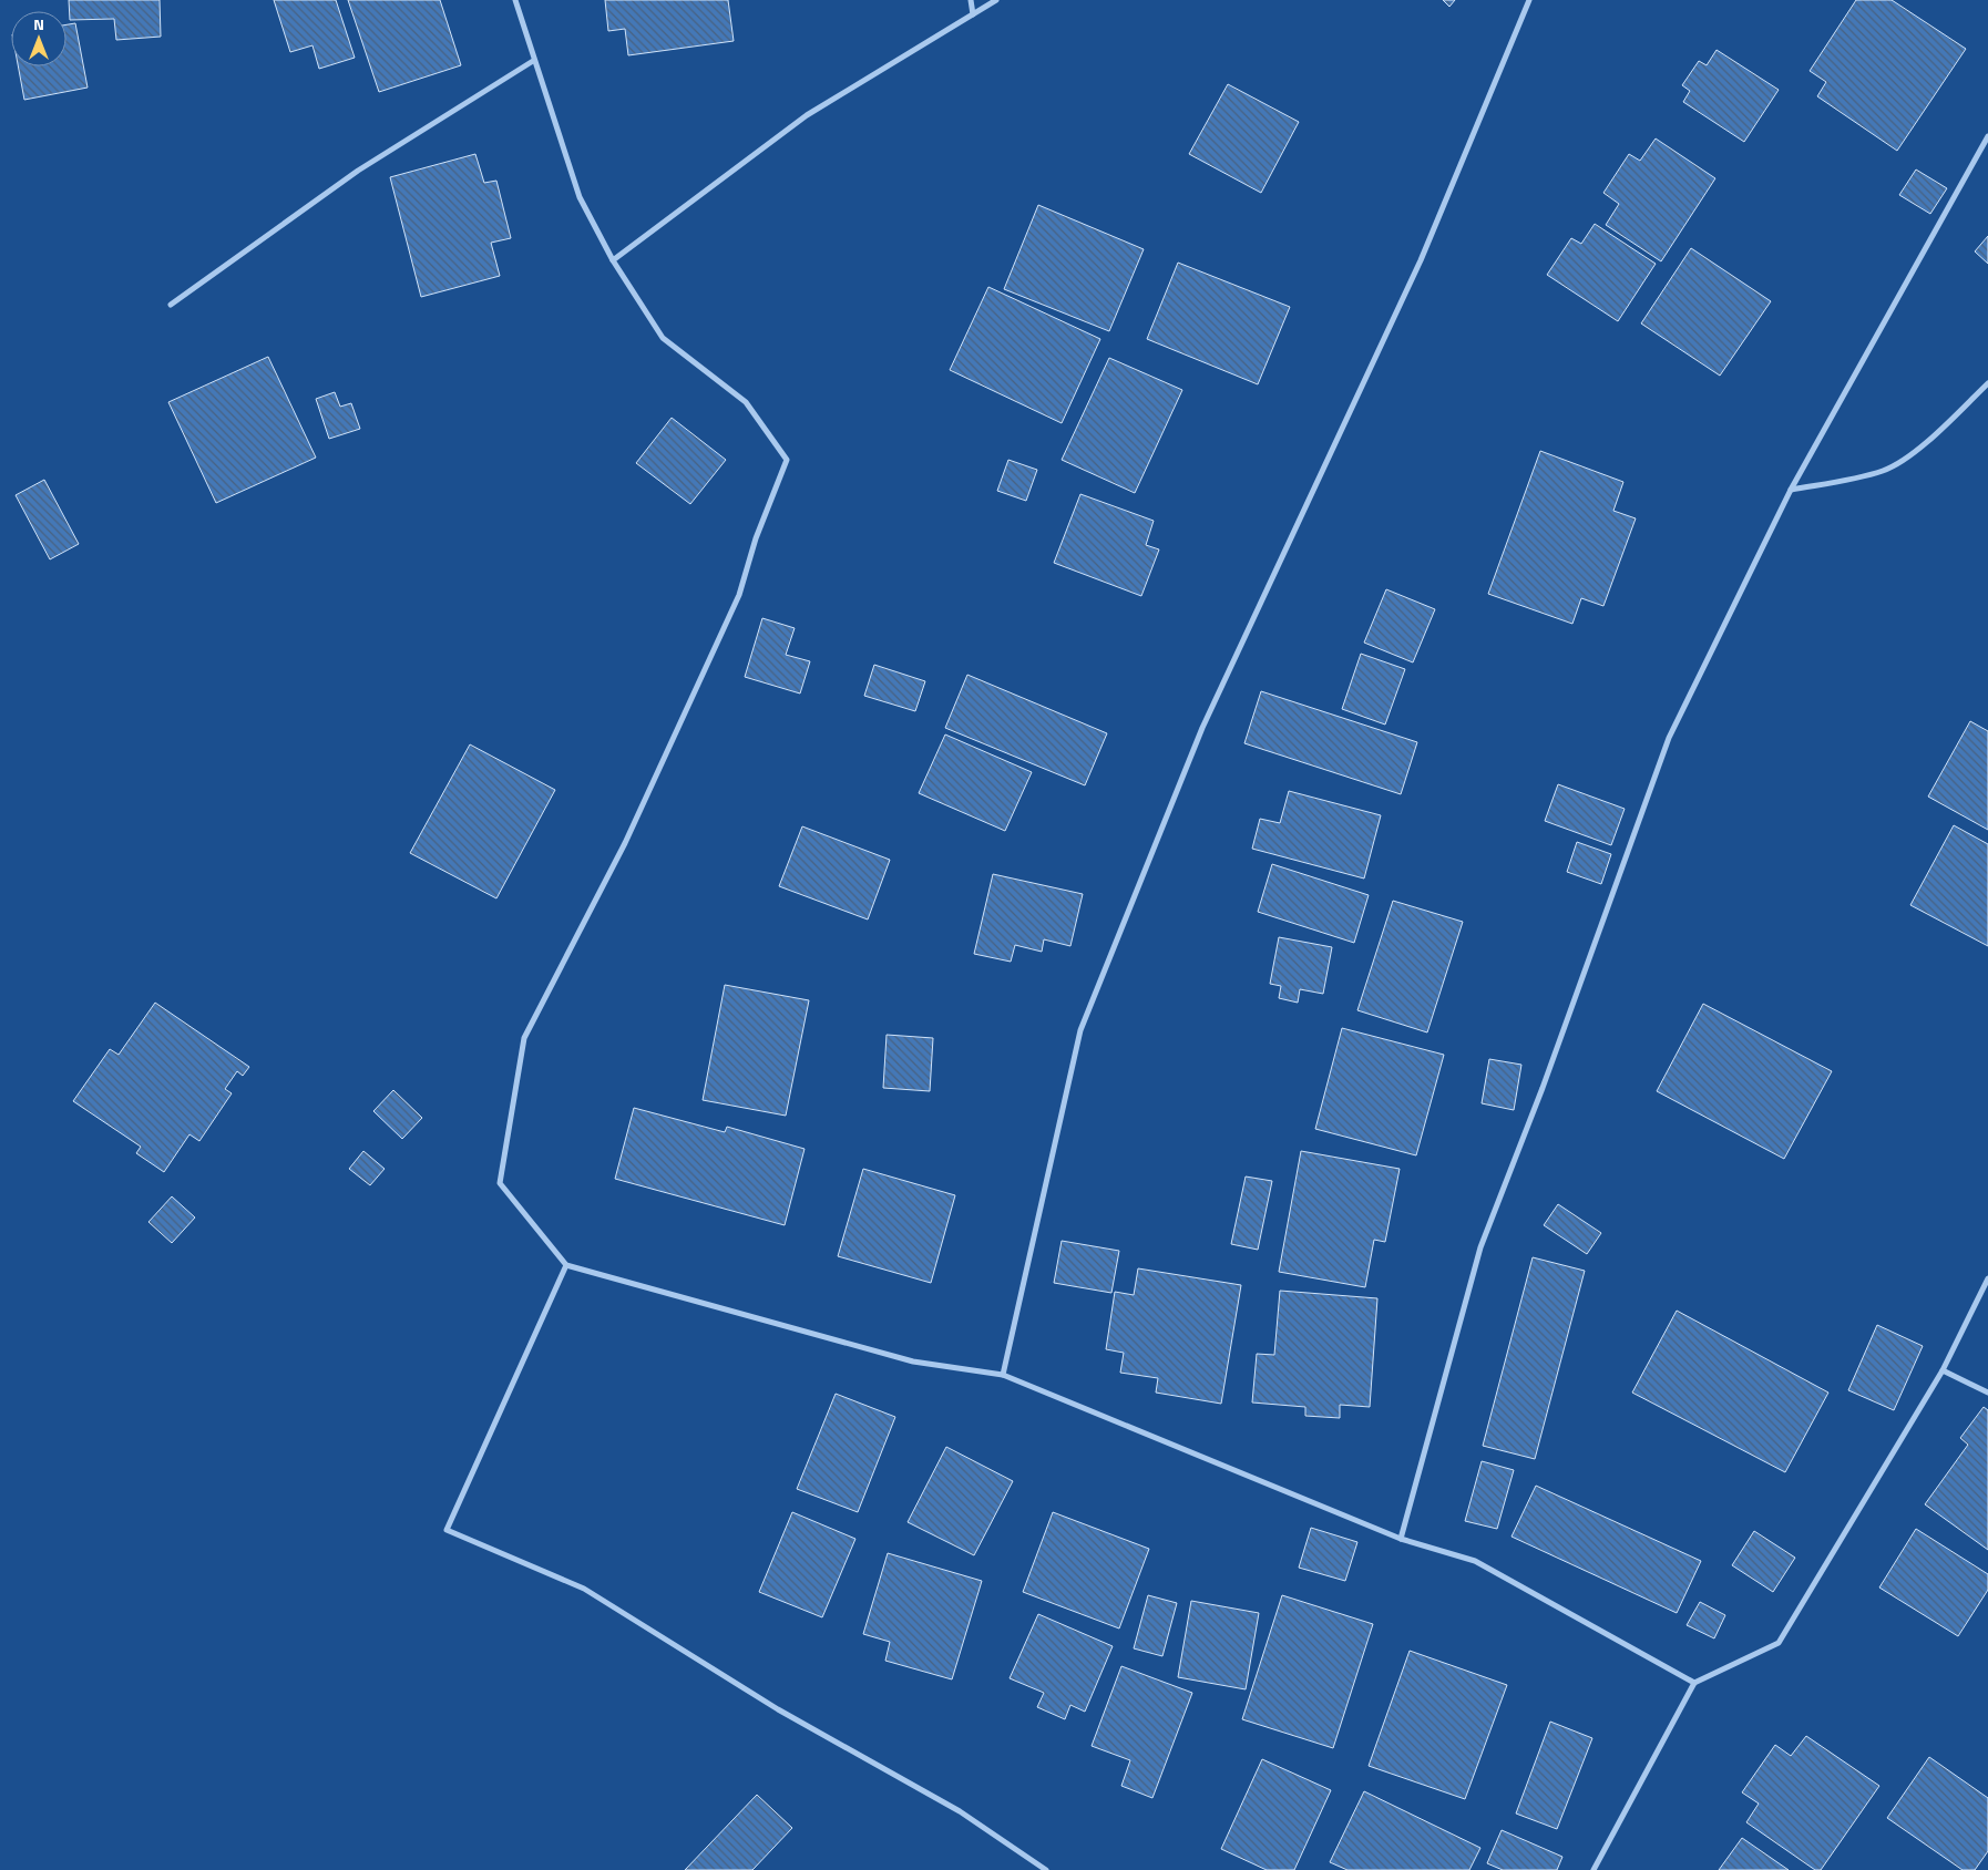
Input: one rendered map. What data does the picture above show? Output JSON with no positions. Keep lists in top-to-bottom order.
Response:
{
  "north": "top"
}
